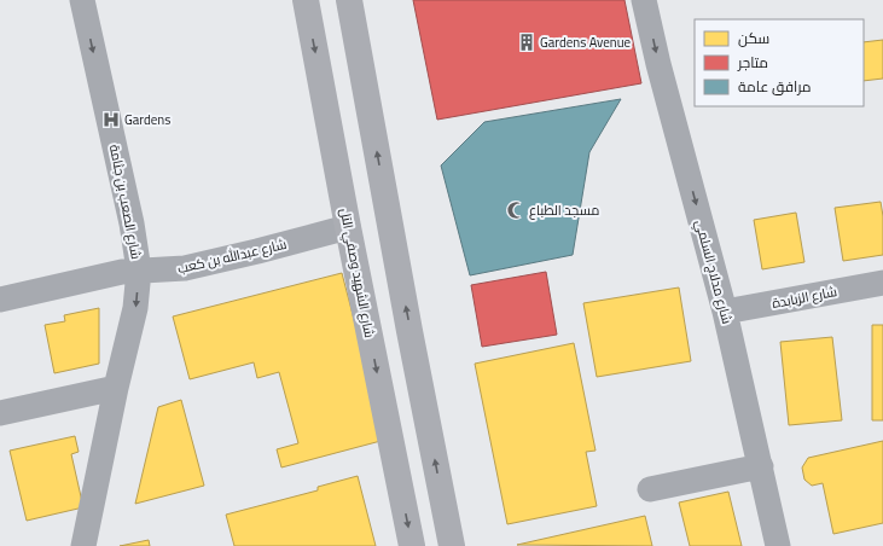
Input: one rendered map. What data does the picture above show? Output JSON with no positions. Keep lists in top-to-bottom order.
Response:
{
  "streets": {
    "main road": ["شارع الشهيد وصفي التل"],
    "street": [
      "شارع الصعب بن جثامة",
      "شارع عبدالله بن كعب",
      "شارع مدلاج السلمي",
      "شارع الزبابدة"
    ]
  },
  "crossings": [
    ["شارع الصعب بن جثامة", "شارع عبدالله بن كعب"],
    ["شارع عبدالله بن كعب", "شارع الشهيد وصفي التل"],
    ["شارع مدلاج السلمي", "شارع الزبابدة"]
  ],
  "one_way": ["شارع الصعب بن جثامة", "شارع مدلاج السلمي"],
  "places": {
    "building": ["Gardens Avenue"],
    "hospital": ["Gardens"],
    "mosque": ["مسجد الطباع"]
  },
  "legend": ["سكن", "متاجر", "مرافق عامة"]
}
